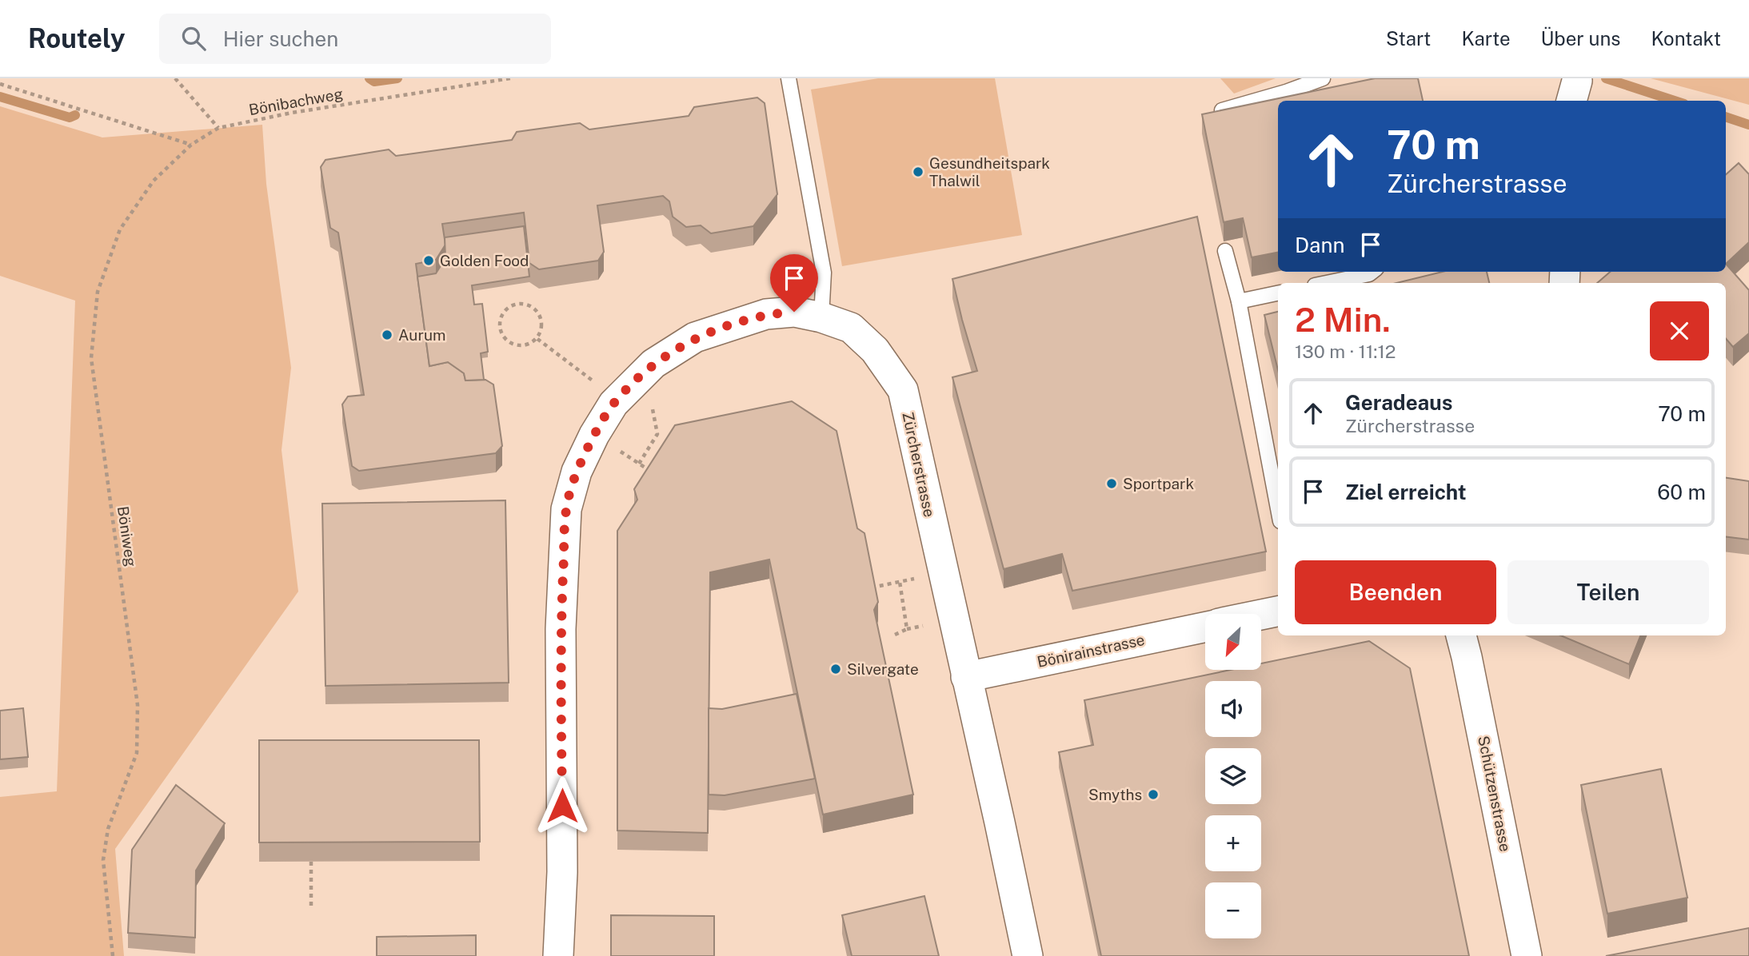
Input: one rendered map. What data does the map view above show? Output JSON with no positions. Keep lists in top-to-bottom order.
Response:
{
  "streets": {
    "street": ["Zürcherstrasse", "Bönirainstrasse", "Schützenstrasse"],
    "path": ["Bönibachweg", "Böniweg"]
  },
  "crossings": [
    ["Bönibachweg", "Böniweg"],
    ["Zürcherstrasse", "Bönirainstrasse"]
  ],
  "places": [
    "Gesundheitspark Thalwil",
    "Golden Food",
    "Aurum",
    "Sportpark",
    "Silvergate",
    "Smyths"
  ],
  "north": "bottom left",
  "page": {
    "header": "Routely",
    "search": "Hier suchen",
    "nav": [
      "Start",
      "Karte",
      "Über uns",
      "Kontakt"
    ],
    "turn": ["70 m", "Zürcherstrasse"],
    "then": "Dann",
    "heading": ["2 Min.", "130 m · 11:12"],
    "list": [
      {
        "name": "Geradeaus",
        "note": "Zürcherstrasse",
        "value": "70 m"
      },
      {
        "name": "Ziel erreicht",
        "value": "60 m"
      }
    ],
    "buttons": ["Beenden", "Teilen"],
    "map_buttons": ["+", "−"]
  }
}
